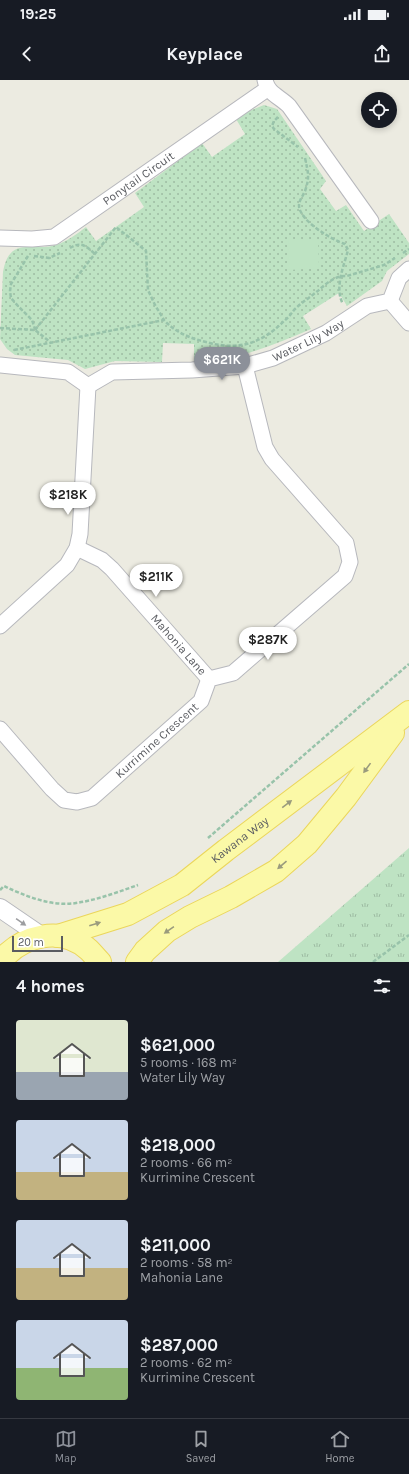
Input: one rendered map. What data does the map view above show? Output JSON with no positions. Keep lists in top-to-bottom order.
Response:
{
  "streets": {
    "main road": ["Kawana Way"],
    "street": [
      "Ponytail Circuit",
      "Water Lily Way",
      "Mahonia Lane",
      "Kurrimine Crescent"
    ]
  },
  "crossings": [
    ["Mahonia Lane", "Kurrimine Crescent"]
  ],
  "scale_bar": "20 m",
  "page": {
    "status": "19:25",
    "header": "Keyplace",
    "price": [
      "$621K",
      "$218K",
      "$211K",
      "$287K"
    ],
    "scale": "20 m",
    "heading": "4 homes",
    "list": [
      {
        "name": "$621,000",
        "note": "5 rooms · 168 m² · Water Lily Way"
      },
      {
        "name": "$218,000",
        "note": "2 rooms · 66 m² · Kurrimine Crescent"
      },
      {
        "name": "$211,000",
        "note": "2 rooms · 58 m² · Mahonia Lane"
      },
      {
        "name": "$287,000",
        "note": "2 rooms · 62 m² · Kurrimine Crescent"
      }
    ],
    "tabs": ["Map", "Saved", "Home"]
  }
}
